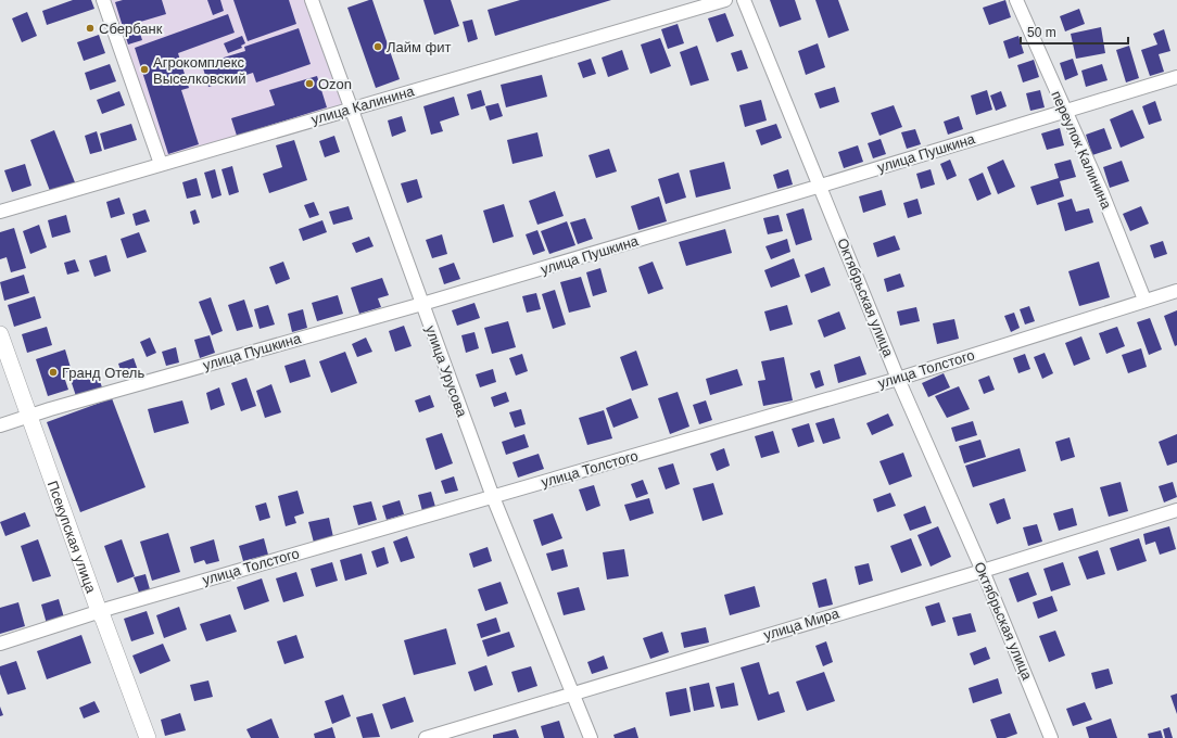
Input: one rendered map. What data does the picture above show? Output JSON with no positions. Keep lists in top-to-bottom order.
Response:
{
  "streets": {
    "street": [
      "улица Калинина",
      "переулок Калинина",
      "улица Пушкина",
      "Октябрьская улица",
      "улица Толстого",
      "улица Урусова",
      "Псекупская улица",
      "улица Мира"
    ]
  },
  "crossings": [
    ["улица Калинина", "улица Урусова"],
    ["переулок Калинина", "улица Пушкина"],
    ["переулок Калинина", "улица Толстого"],
    ["улица Пушкина", "Октябрьская улица"],
    ["улица Пушкина", "улица Урусова"],
    ["улица Пушкина", "Псекупская улица"],
    ["Октябрьская улица", "улица Толстого"],
    ["Октябрьская улица", "улица Мира"],
    ["улица Толстого", "улица Урусова"],
    ["улица Толстого", "Псекупская улица"],
    ["улица Урусова", "улица Мира"]
  ],
  "places": [
    "Сбербанк",
    "Лайм фит",
    "Агрокомплекс Выселковский",
    "Ozon",
    "Гранд Отель"
  ],
  "scale_bar": "50 m"
}
